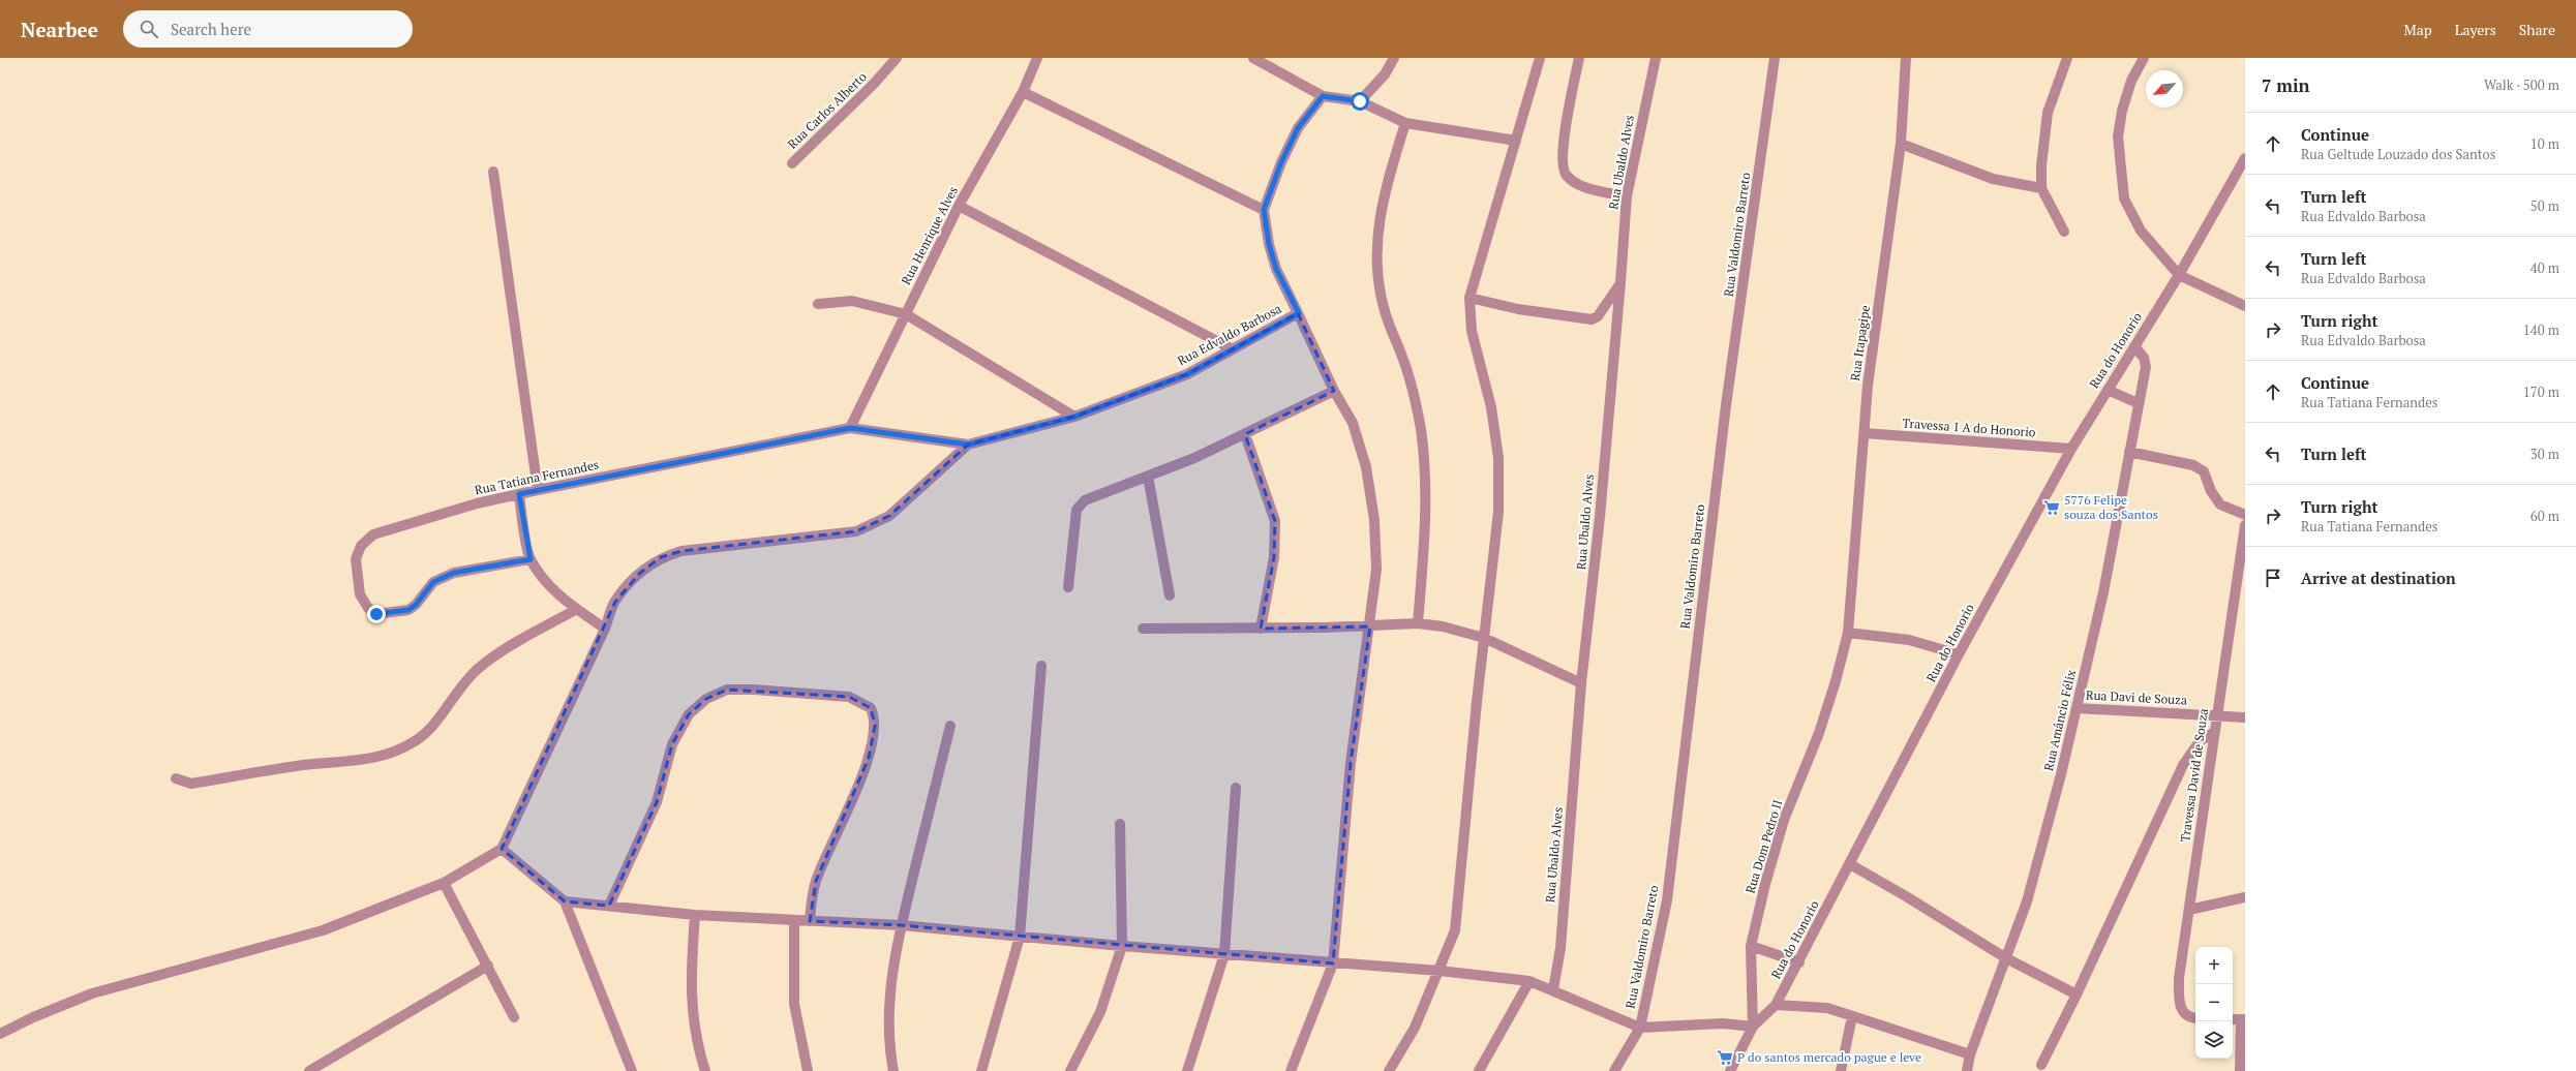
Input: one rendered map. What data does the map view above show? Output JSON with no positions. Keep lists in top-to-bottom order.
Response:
{
  "streets": {
    "street": [
      "Rua Carlos Alberto",
      "Rua Ubaldo Alves",
      "Rua Valdomiro Barreto",
      "Rua Henrique Alves",
      "Rua Edvaldo Barbosa",
      "Rua Itapagipe",
      "Rua do Honorio",
      "Travessa 1 A do Honorio",
      "Rua Tatiana Fernandes",
      "Rua Davi de Souza",
      "Rua Amâncio Félix",
      "Travessa David de Souza",
      "Rua Dom Pedro II"
    ]
  },
  "crossings": [
    ["Rua Henrique Alves", "Rua Tatiana Fernandes"],
    ["Rua Edvaldo Barbosa", "Rua Tatiana Fernandes"],
    ["Rua Itapagipe", "Travessa 1 A do Honorio"],
    ["Rua Itapagipe", "Rua Dom Pedro II"],
    ["Rua do Honorio", "Travessa 1 A do Honorio"],
    ["Rua do Honorio", "Rua Amâncio Félix"],
    ["Rua do Honorio", "Rua Dom Pedro II"],
    ["Rua Davi de Souza", "Rua Amâncio Félix"],
    ["Rua Davi de Souza", "Travessa David de Souza"]
  ],
  "places": {
    "supermarket": ["5776 Felipe souza dos Santos", "P do santos mercado pague e leve"]
  },
  "north": "bottom left",
  "page": {
    "header": "Nearbee",
    "search": "Search here",
    "nav": ["Map", "Layers", "Share"],
    "heading": ["7 min", "Walk · 500 m"],
    "list": [
      ["Continue", "Rua Geltude Louzado dos Santos", "10 m"],
      ["Turn left", "Rua Edvaldo Barbosa", "50 m"],
      ["Turn left", "Rua Edvaldo Barbosa", "40 m"],
      ["Turn right", "Rua Edvaldo Barbosa", "140 m"],
      ["Continue", "Rua Tatiana Fernandes", "170 m"],
      ["Turn left", "30 m"],
      ["Turn right", "Rua Tatiana Fernandes", "60 m"],
      "Arrive at destination"
    ],
    "map_buttons": ["+", "−"]
  }
}
